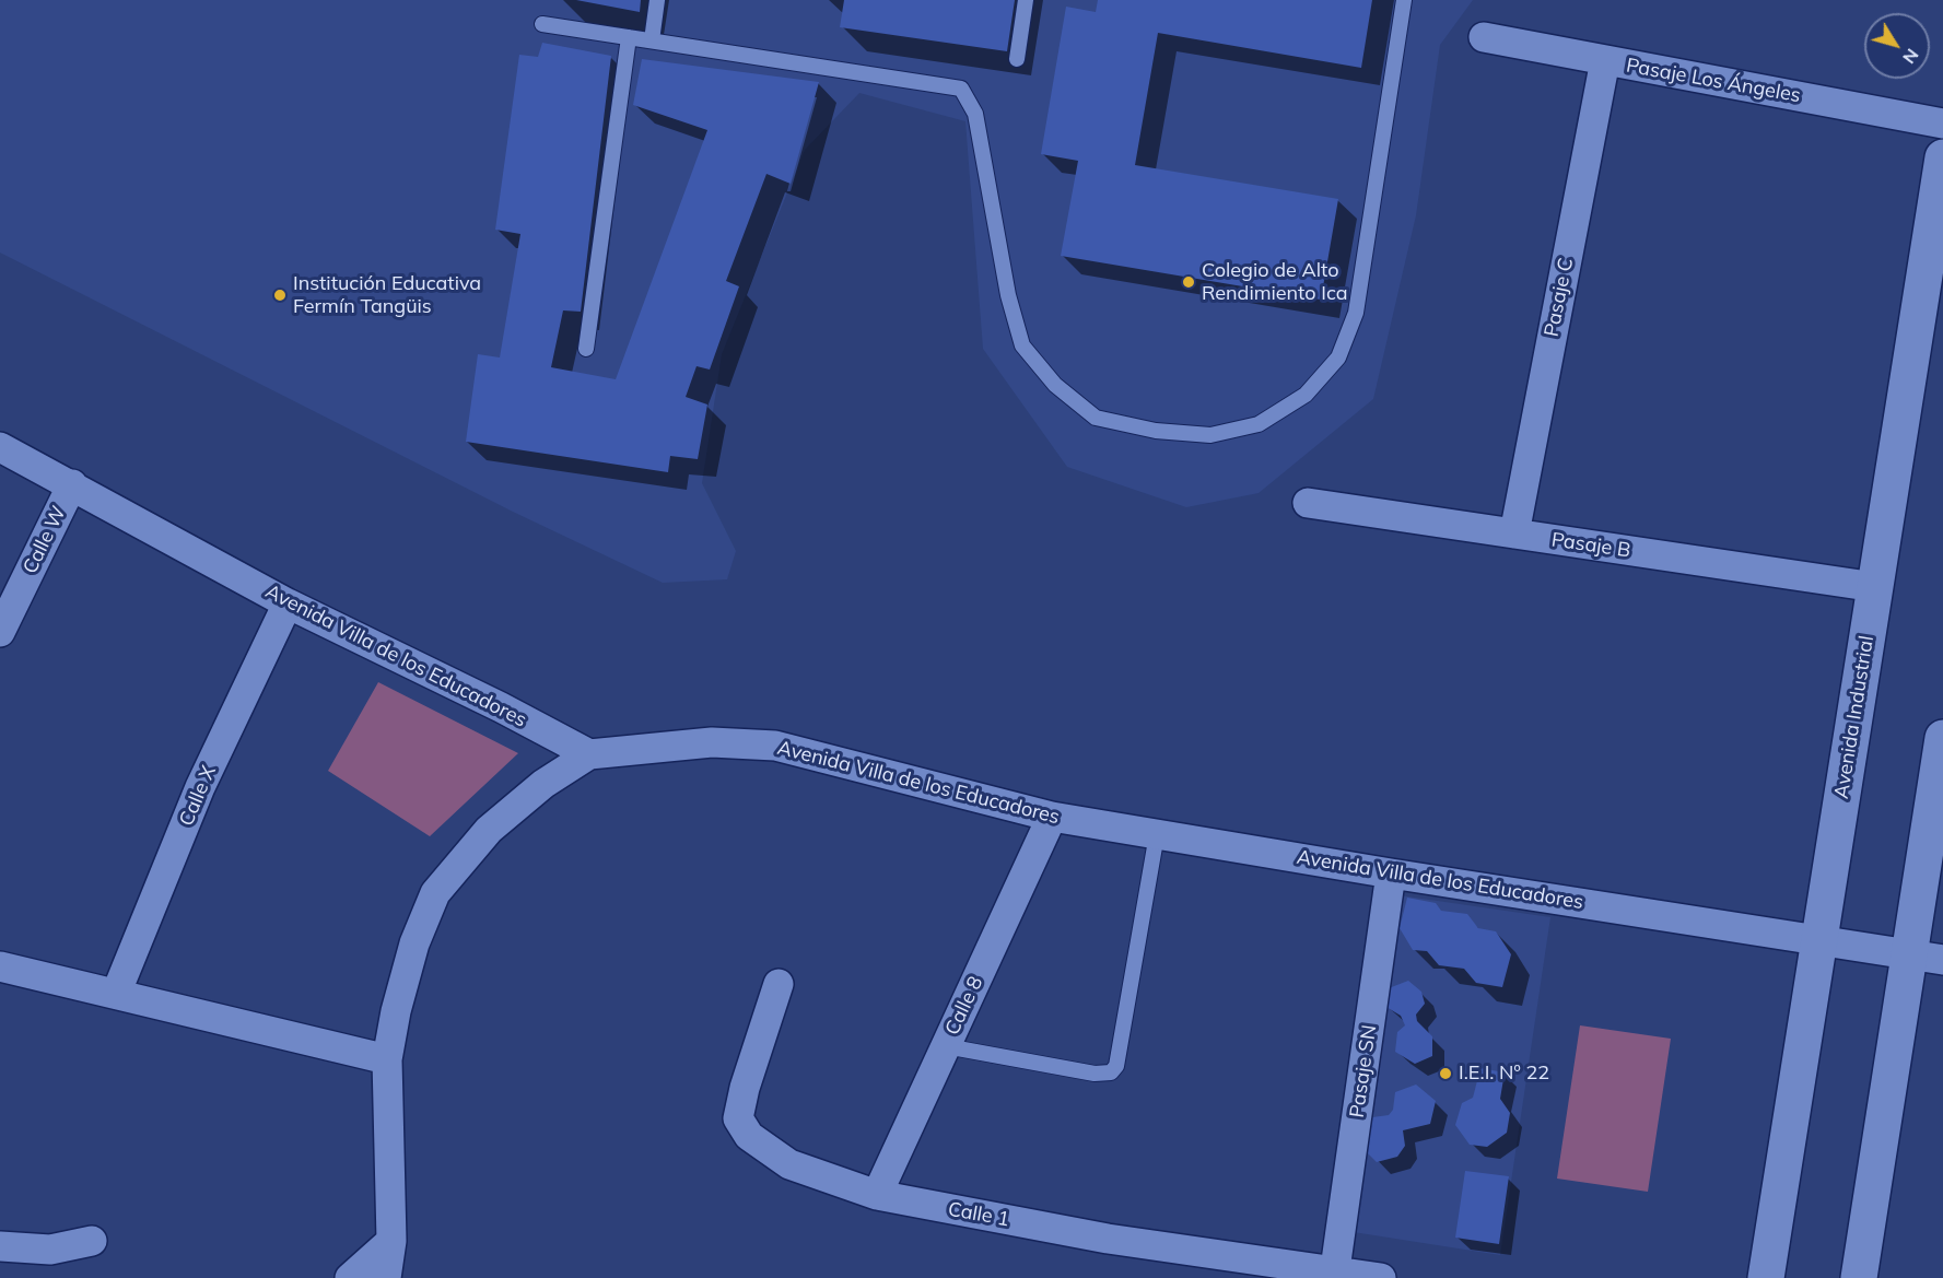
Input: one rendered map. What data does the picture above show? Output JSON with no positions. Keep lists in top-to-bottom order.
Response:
{
  "streets": {
    "street": [
      "Pasaje Los Ángeles",
      "Pasaje C",
      "Calle W",
      "Pasaje B",
      "Avenida Villa de los Educadores",
      "Avenida Industrial",
      "Calle X",
      "Calle 8",
      "Pasaje SN",
      "Calle 1"
    ]
  },
  "crossings": [
    ["Pasaje Los Ángeles", "Pasaje C"],
    ["Pasaje C", "Pasaje B"],
    ["Calle W", "Avenida Villa de los Educadores"],
    ["Pasaje B", "Avenida Industrial"],
    ["Avenida Villa de los Educadores", "Avenida Industrial"],
    ["Avenida Villa de los Educadores", "Calle X"],
    ["Avenida Villa de los Educadores", "Calle 8"],
    ["Avenida Villa de los Educadores", "Pasaje SN"],
    ["Calle 8", "Calle 1"],
    ["Pasaje SN", "Calle 1"]
  ],
  "places": ["Colegio de Alto Rendimiento Ica", "Institución Educativa Fermín Tangüis", "I.E.I. Nº 22"],
  "north": "bottom right"
}
